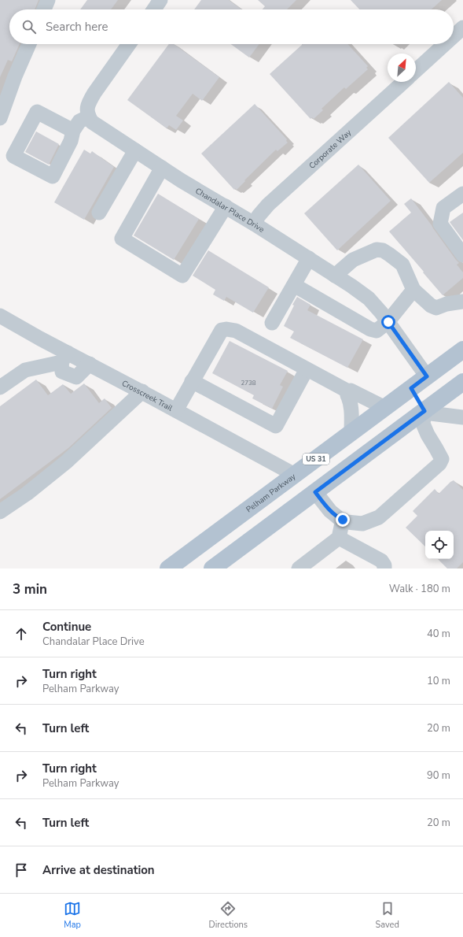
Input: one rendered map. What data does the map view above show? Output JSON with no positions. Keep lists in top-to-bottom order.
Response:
{
  "streets": {
    "main road": ["US 31", "Pelham Parkway"],
    "street": ["Corporate Way", "Chandalar Place Drive", "Crosscreek Trail"]
  },
  "crossings": [
    ["Corporate Way", "Chandalar Place Drive"],
    ["Chandalar Place Drive", "Pelham Parkway"],
    ["Crosscreek Trail", "Pelham Parkway"]
  ],
  "house_numbers": ["2738"],
  "north": "top right",
  "page": {
    "search": "Search here",
    "heading": ["3 min", "Walk · 180 m"],
    "list": [
      ["Continue", "Chandalar Place Drive", "40 m"],
      ["Turn right", "Pelham Parkway", "10 m"],
      ["Turn left", "20 m"],
      ["Turn right", "Pelham Parkway", "90 m"],
      ["Turn left", "20 m"],
      "Arrive at destination"
    ],
    "nav": ["Map", "Directions", "Saved"]
  }
}
